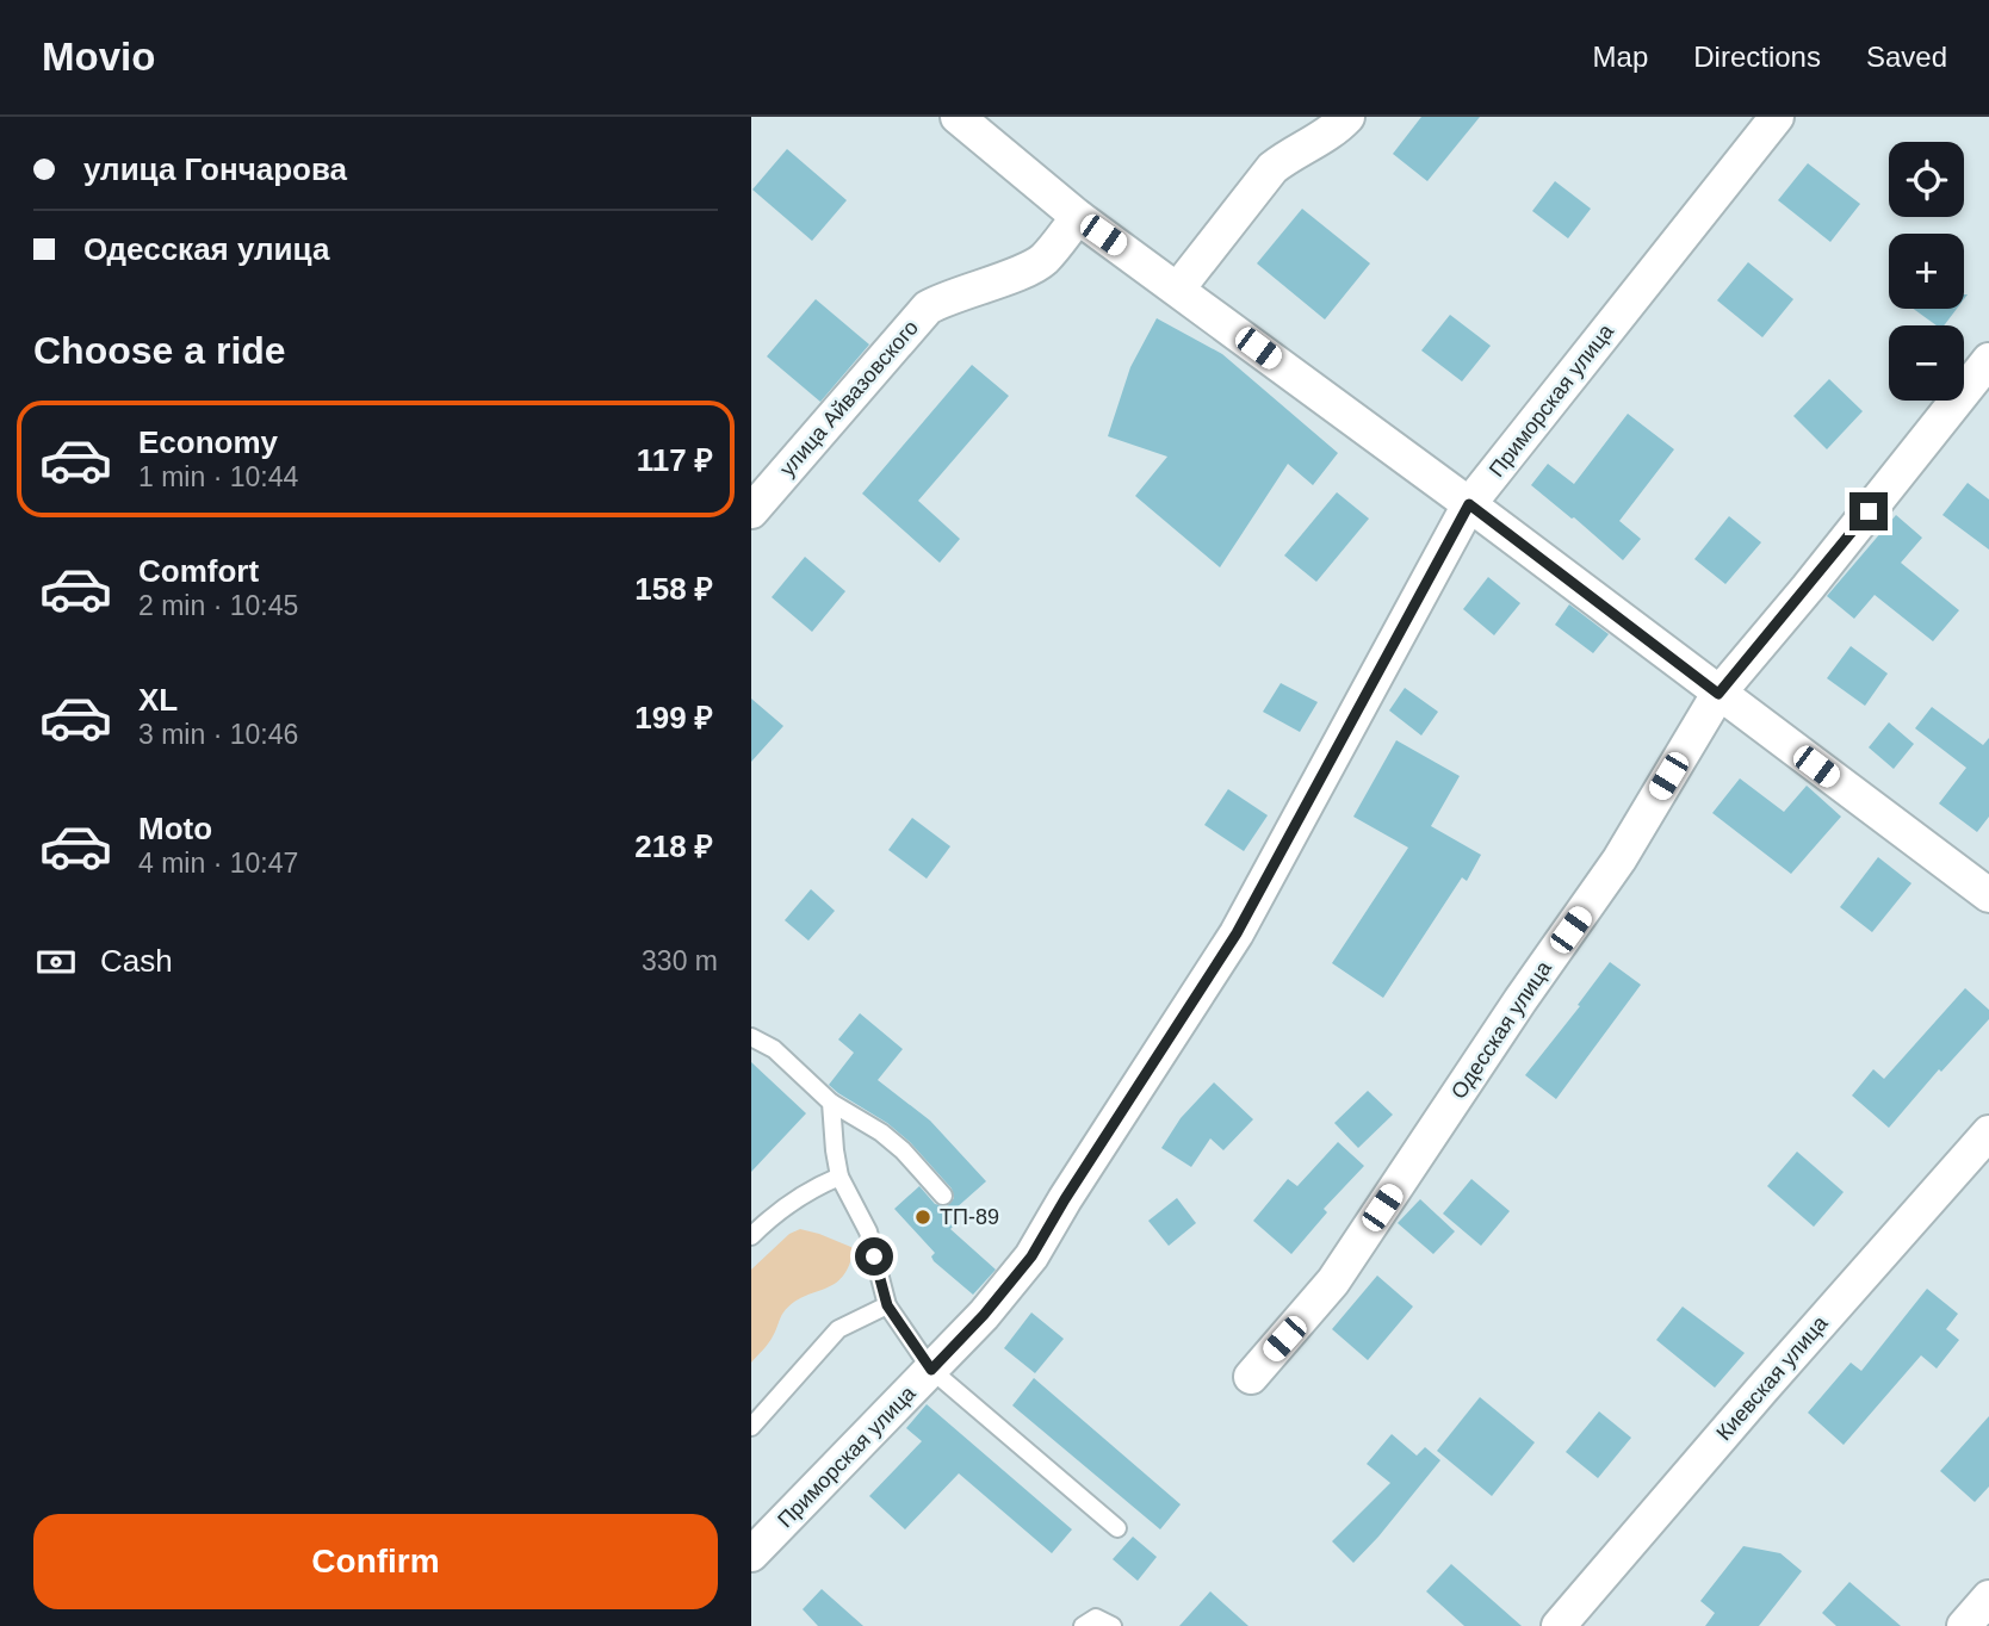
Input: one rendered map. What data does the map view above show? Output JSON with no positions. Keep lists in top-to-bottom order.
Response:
{
  "streets": {
    "street": [
      "улица Айвазовского",
      "Приморская улица",
      "Одесская улица",
      "Киевская улица"
    ]
  },
  "places": ["ТП-89"],
  "page": {
    "header": "Movio",
    "nav": ["Map", "Directions", "Saved"],
    "banner": ["улица Гончарова", "Одесская улица"],
    "map_buttons": ["+", "−"],
    "heading": "Choose a ride",
    "list": [
      {
        "name": "Economy",
        "note": "1 min · 10:44",
        "value": "117 ₽"
      },
      {
        "name": "Comfort",
        "note": "2 min · 10:45",
        "value": "158 ₽"
      },
      {
        "name": "XL",
        "note": "3 min · 10:46",
        "value": "199 ₽"
      },
      {
        "name": "Moto",
        "note": "4 min · 10:47",
        "value": "218 ₽"
      }
    ],
    "pay": ["Cash", "330 m"],
    "buttons": "Confirm"
  }
}
